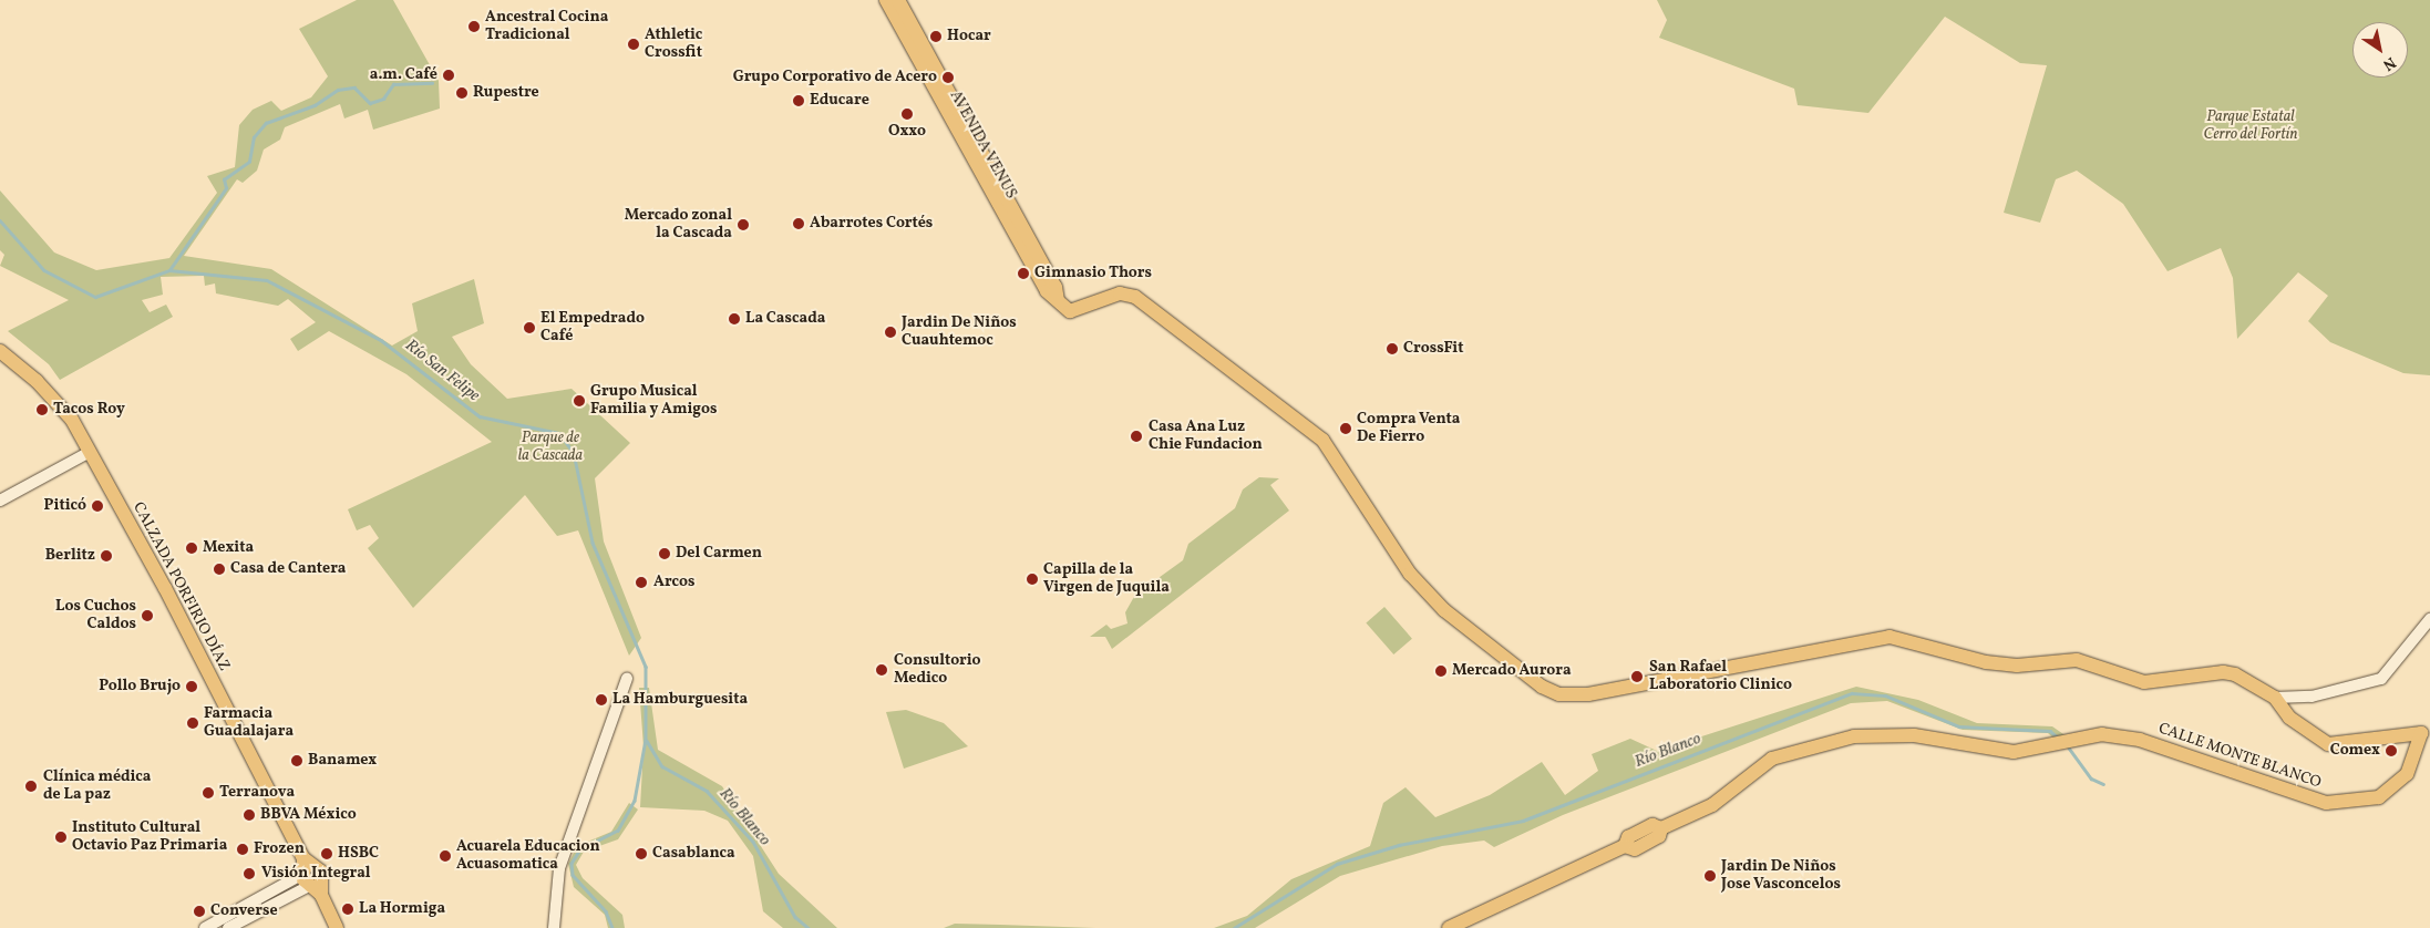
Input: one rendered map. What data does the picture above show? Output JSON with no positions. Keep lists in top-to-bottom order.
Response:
{
  "streets": {
    "main road": ["AVENIDA VENUS", "CALZADA PORFIRIO DÍAZ", "CALLE MONTE BLANCO"]
  },
  "water": ["Río San Felipe", "Río Blanco"],
  "parks": ["Parque Estatal Cerro del Fortín", "Parque de la Cascada"],
  "places": [
    "Ancestral Cocina Tradicional",
    "Hocar",
    "Athletic Crossfit",
    "a.m. Café",
    "Grupo Corporativo de Acero",
    "Rupestre",
    "Educare",
    "Oxxo",
    "Abarrotes Cortés",
    "Mercado zonal la Cascada",
    "Gimnasio Thors",
    "La Cascada",
    "El Empedrado Café",
    "Jardin De Niños Cuauhtemoc",
    "CrossFit",
    "Grupo Musical Familia y Amigos",
    "Tacos Roy",
    "Compra Venta De Fierro",
    "Casa Ana Luz Chie Fundacion",
    "Piticó",
    "Mexita",
    "Del Carmen",
    "Berlitz",
    "Casa de Cantera",
    "Capilla de la Virgen de Juquila",
    "Arcos",
    "Los Cuchos Caldos",
    "Consultorio Medico",
    "Mercado Aurora",
    "San Rafael Laboratorio Clinico",
    "Pollo Brujo",
    "La Hamburguesita",
    "Farmacia Guadalajara",
    "Comex",
    "Banamex",
    "Clínica médica de La paz",
    "Terranova",
    "BBVA México",
    "Instituto Cultural Octavio Paz Primaria",
    "Frozen",
    "HSBC",
    "Casablanca",
    "Acuarela Educacion Acuasomatica",
    "Visión Integral",
    "Jardin De Niños Jose Vasconcelos",
    "La Hormiga",
    "Converse"
  ],
  "north": "bottom right"
}
